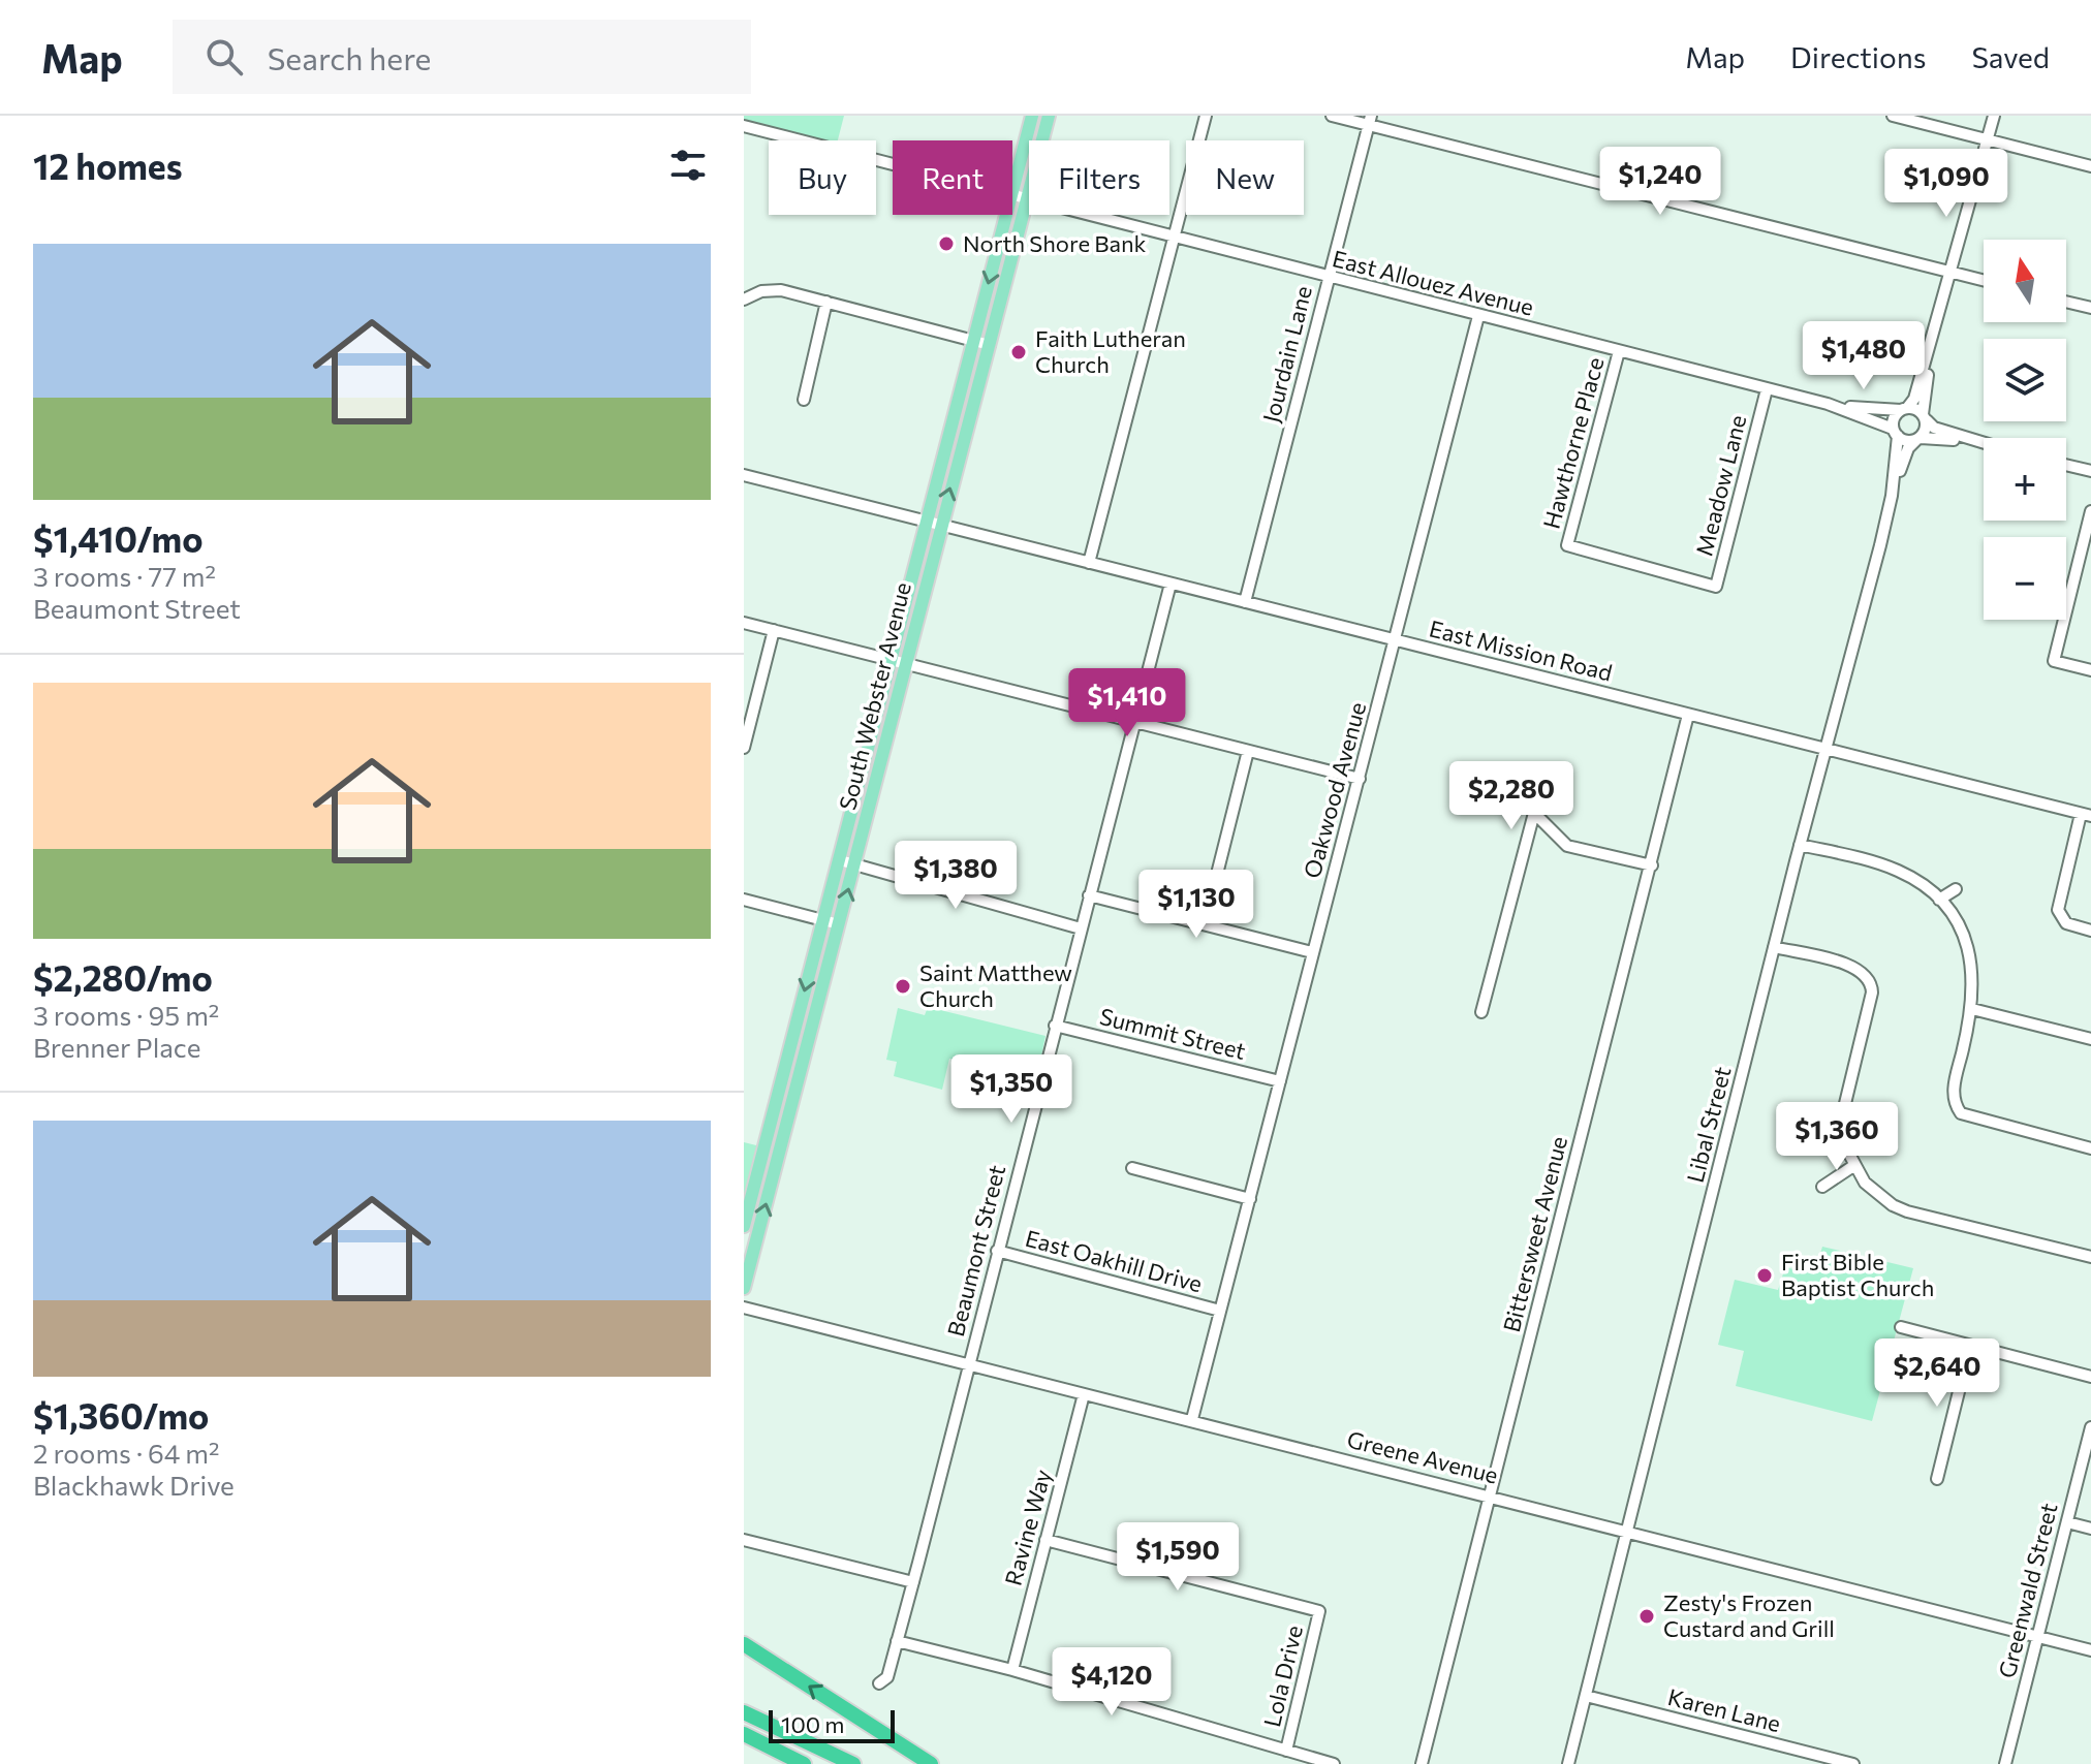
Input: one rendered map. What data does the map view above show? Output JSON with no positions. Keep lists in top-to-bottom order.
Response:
{
  "streets": {
    "main road": ["South Webster Avenue"],
    "street": [
      "East Allouez Avenue",
      "Jourdain Lane",
      "Hawthorne Place",
      "Meadow Lane",
      "East Mission Road",
      "Oakwood Avenue",
      "Summit Street",
      "Libal Street",
      "Bittersweet Avenue",
      "Beaumont Street",
      "East Oakhill Drive",
      "Greene Avenue",
      "Ravine Way",
      "Greenwald Street",
      "Lola Drive",
      "Karen Lane"
    ]
  },
  "crossings": [
    ["East Allouez Avenue", "Jourdain Lane"],
    ["East Allouez Avenue", "Hawthorne Place"],
    ["East Allouez Avenue", "Meadow Lane"],
    ["East Allouez Avenue", "South Webster Avenue"],
    ["East Allouez Avenue", "Oakwood Avenue"],
    ["East Allouez Avenue", "Libal Street"],
    ["Jourdain Lane", "East Mission Road"],
    ["Hawthorne Place", "Meadow Lane"],
    ["East Mission Road", "South Webster Avenue"],
    ["East Mission Road", "Oakwood Avenue"],
    ["East Mission Road", "Libal Street"],
    ["East Mission Road", "Bittersweet Avenue"],
    ["East Mission Road", "Beaumont Street"],
    ["Oakwood Avenue", "Summit Street"],
    ["Oakwood Avenue", "East Oakhill Drive"],
    ["Oakwood Avenue", "Greene Avenue"],
    ["Summit Street", "Beaumont Street"],
    ["Libal Street", "Greene Avenue"],
    ["Libal Street", "Karen Lane"],
    ["Bittersweet Avenue", "Greene Avenue"],
    ["Beaumont Street", "East Oakhill Drive"],
    ["Beaumont Street", "Greene Avenue"],
    ["Greene Avenue", "Ravine Way"],
    ["Greene Avenue", "Greenwald Street"],
    ["Ravine Way", "Lola Drive"]
  ],
  "places": [
    "North Shore Bank",
    "Faith Lutheran Church",
    "Saint Matthew Church",
    "First Bible Baptist Church",
    "Zesty's Frozen Custard and Grill"
  ],
  "scale_bar": "100 m",
  "north": "top",
  "page": {
    "header": "Map",
    "search": "Search here",
    "nav": ["Map", "Directions", "Saved"],
    "heading": "12 homes",
    "chip": [
      "Buy",
      "Rent",
      "Filters",
      "New"
    ],
    "price": [
      "$1,240",
      "$1,090",
      "$1,480",
      "$1,410",
      "$2,280",
      "$1,380",
      "$1,130",
      "$1,350",
      "$1,360",
      "$2,640",
      "$1,590",
      "$4,120"
    ],
    "list": [
      {
        "name": "$1,410/mo",
        "note": "3 rooms · 77 m² · Beaumont Street"
      },
      {
        "name": "$2,280/mo",
        "note": "3 rooms · 95 m² · Brenner Place"
      },
      {
        "name": "$1,360/mo",
        "note": "2 rooms · 64 m² · Blackhawk Drive"
      }
    ],
    "map_buttons": ["+", "−"],
    "scale": "100 m"
  }
}
